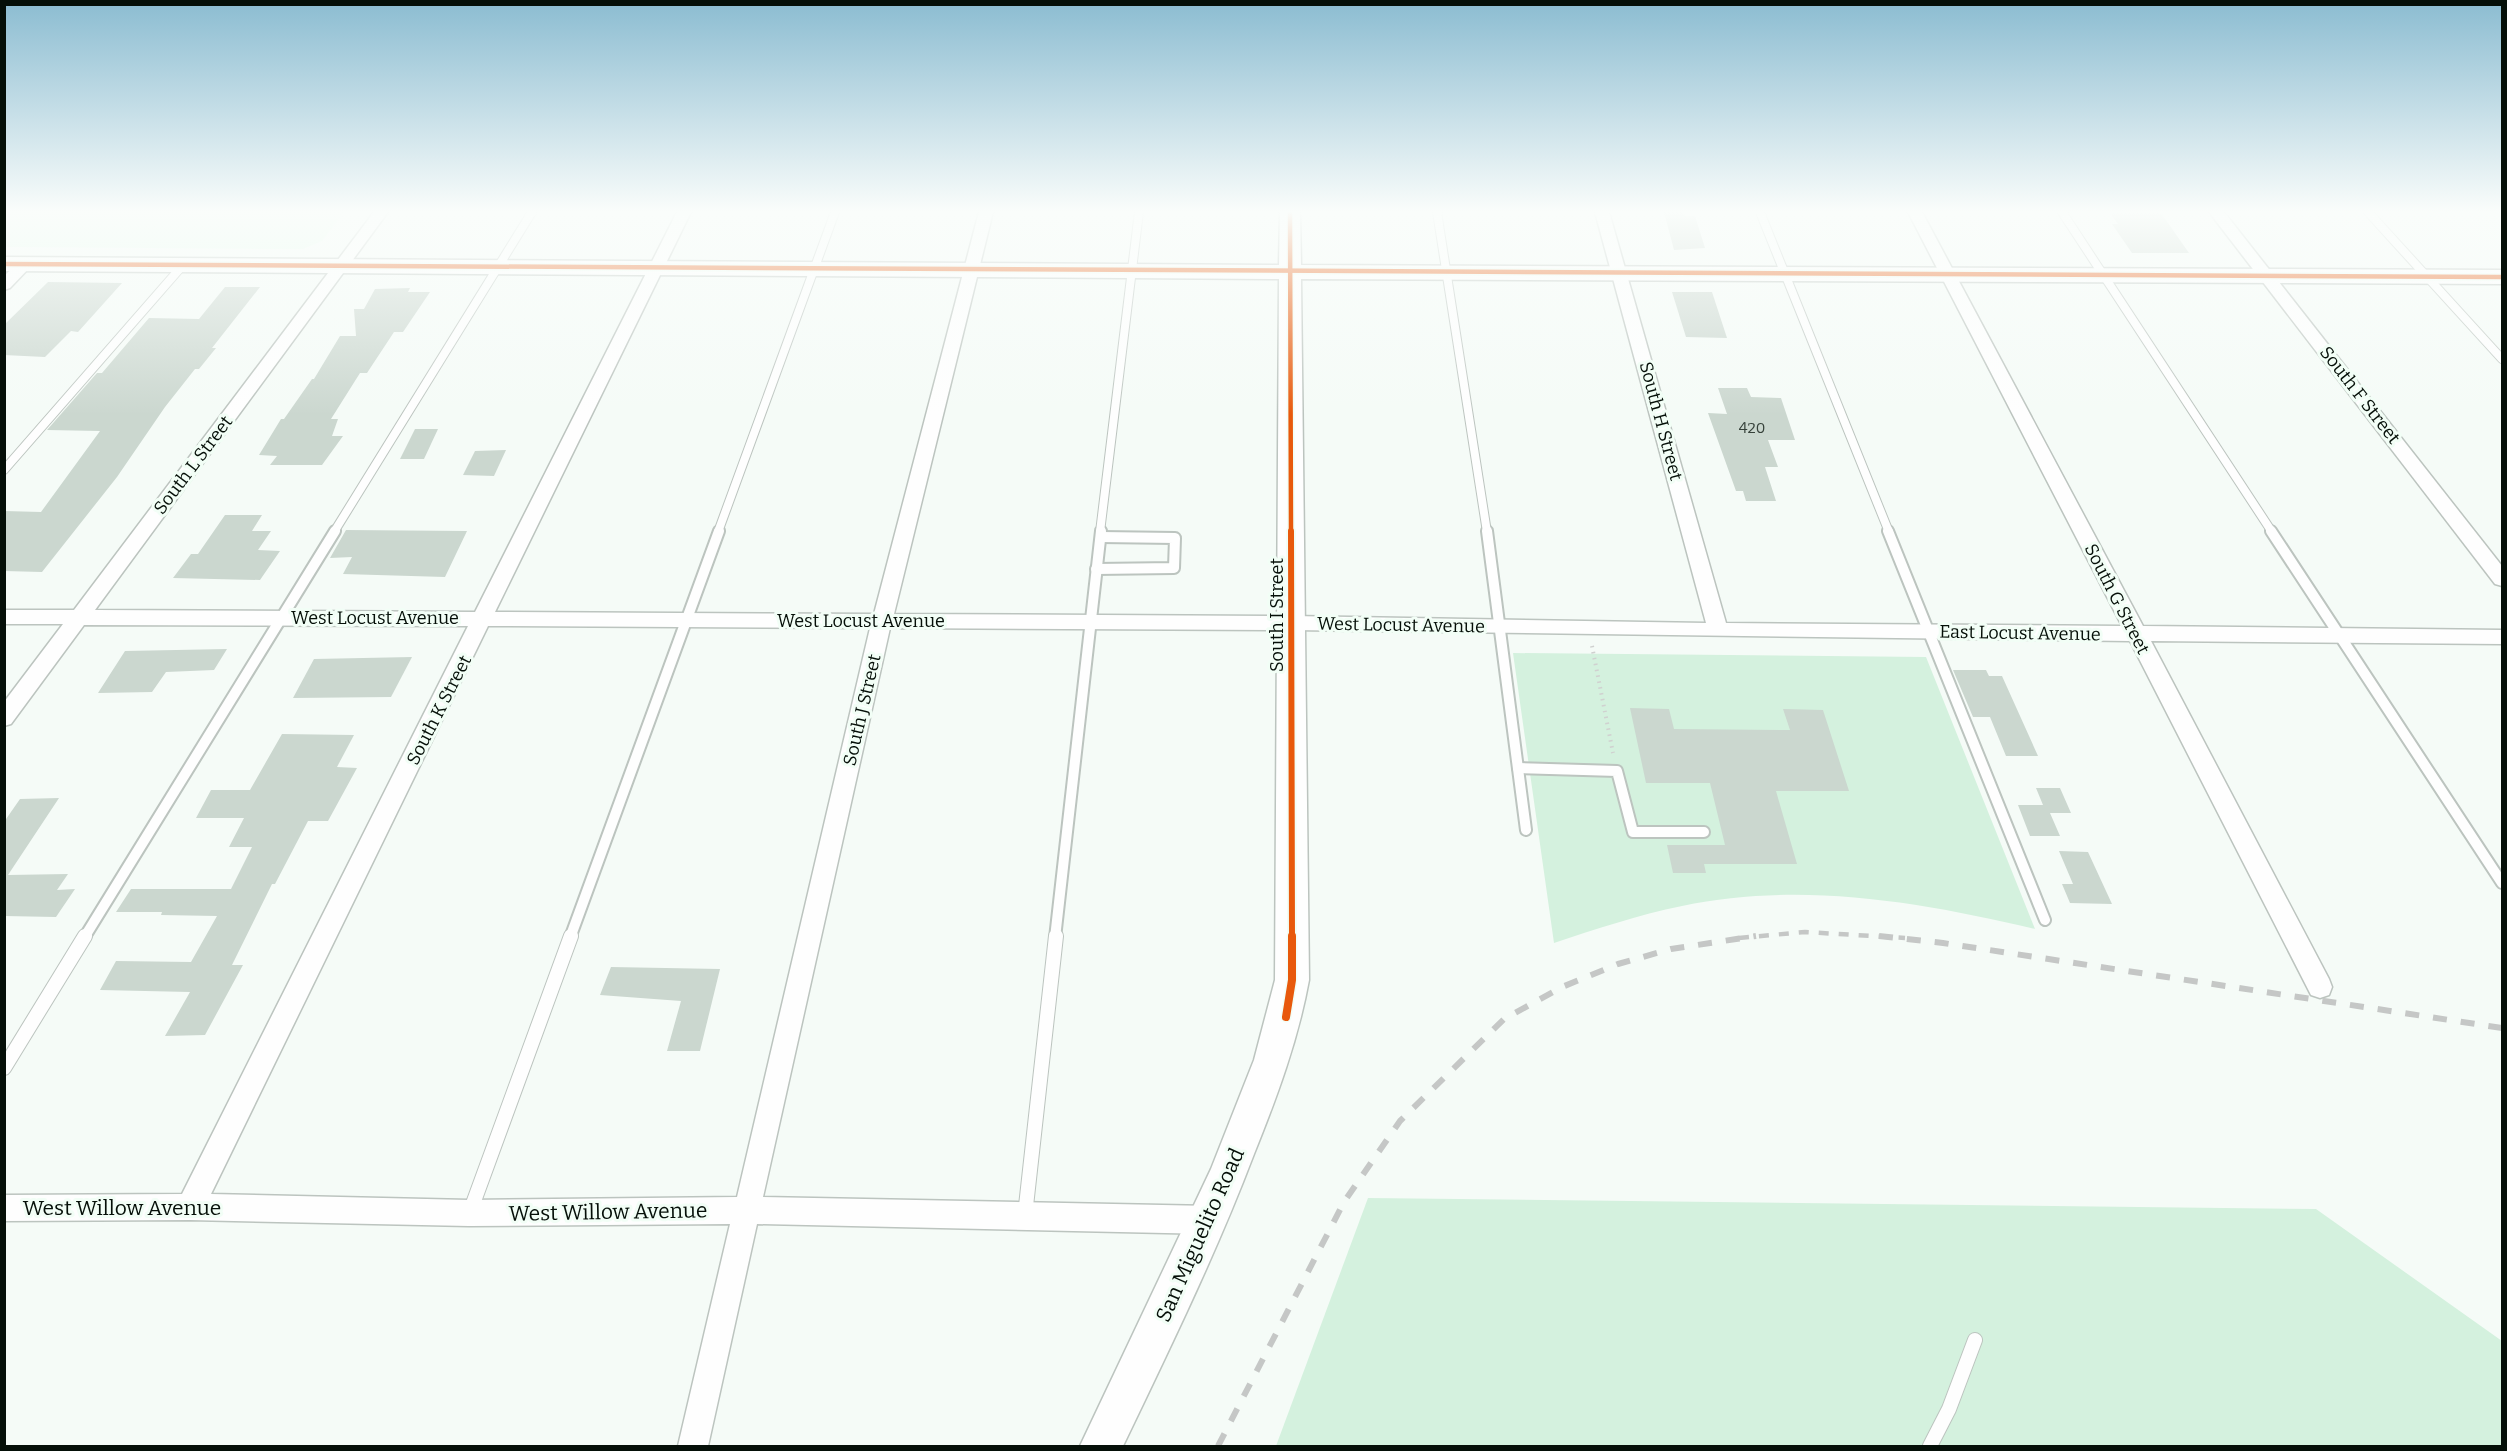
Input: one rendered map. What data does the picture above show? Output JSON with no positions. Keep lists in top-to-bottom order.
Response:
{
  "streets": {
    "street": [
      "South F Street",
      "South H Street",
      "South L Street",
      "South G Street",
      "South I Street",
      "West Locust Avenue",
      "East Locust Avenue",
      "South K Street",
      "South J Street",
      "West Willow Avenue",
      "San Miguelito Road"
    ]
  },
  "crossings": [
    ["South H Street", "West Locust Avenue"],
    ["South H Street", "East Locust Avenue"],
    ["South L Street", "West Locust Avenue"],
    ["South G Street", "East Locust Avenue"],
    ["South I Street", "West Locust Avenue"],
    ["South I Street", "San Miguelito Road"],
    ["West Locust Avenue", "East Locust Avenue"],
    ["West Locust Avenue", "South K Street"],
    ["West Locust Avenue", "South J Street"],
    ["South K Street", "West Willow Avenue"],
    ["South J Street", "West Willow Avenue"],
    ["West Willow Avenue", "San Miguelito Road"]
  ],
  "house_numbers": ["420"]
}
